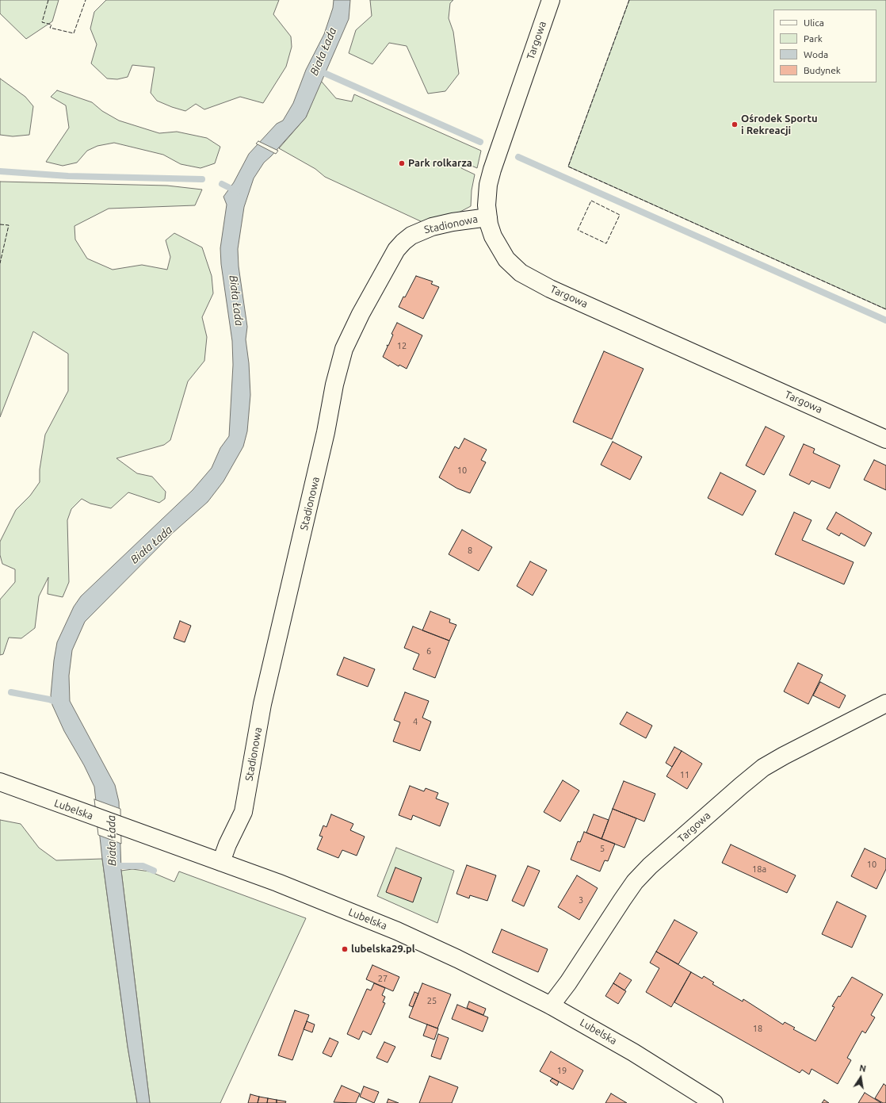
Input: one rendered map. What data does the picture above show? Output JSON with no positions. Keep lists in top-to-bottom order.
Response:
{
  "streets": {
    "street": ["Targowa", "Stadionowa", "Lubelska"]
  },
  "crossings": [
    ["Targowa", "Stadionowa"],
    ["Targowa", "Lubelska"],
    ["Stadionowa", "Lubelska"]
  ],
  "water": ["Biała Łada"],
  "places": ["Ośrodek Sportu i Rekreacji", "Park rolkarza", "lubelska29.pl"],
  "house_numbers": [
    "12",
    "10",
    "8",
    "6",
    "4",
    "11",
    "5",
    "10",
    "18a",
    "3",
    "27",
    "25",
    "18",
    "19"
  ],
  "legend": [
    "Ulica",
    "Park",
    "Woda",
    "Budynek"
  ],
  "north": "top"
}
